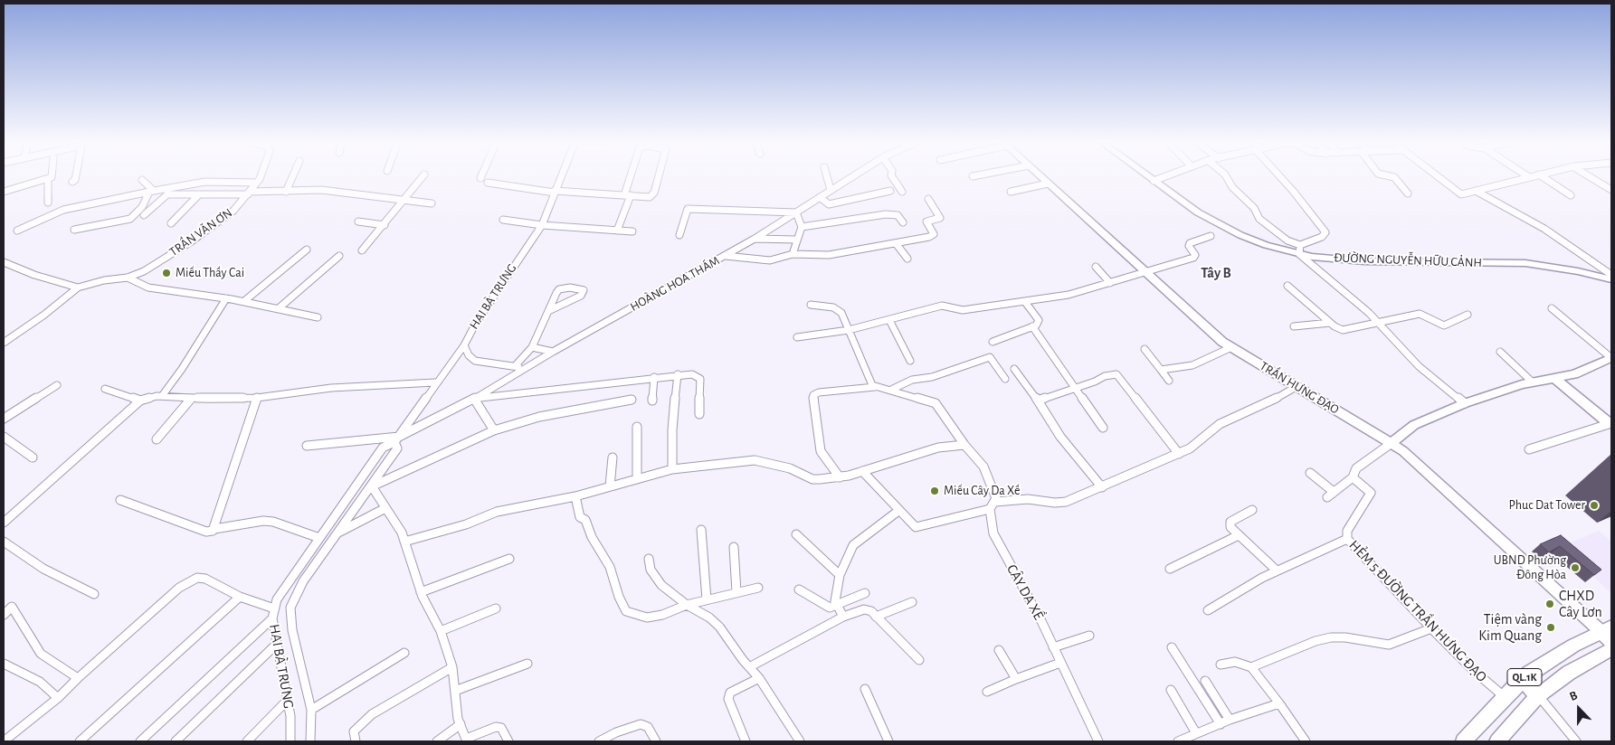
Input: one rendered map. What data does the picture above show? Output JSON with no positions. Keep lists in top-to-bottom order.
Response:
{
  "streets": {
    "main road": ["QL.1K"],
    "street": [
      "TRẦN VĂN ƠN",
      "ĐƯỜNG NGUYỄN HỮU CẢNH",
      "HOÀNG HOA THÁM",
      "HAI BÀ TRƯNG",
      "TRẦN HƯNG ĐẠO",
      "CÂY DA XỀ",
      "HẺM 5 ĐƯỜNG TRẦN HƯNG ĐẠO"
    ]
  },
  "crossings": [
    ["HOÀNG HOA THÁM", "HAI BÀ TRƯNG"],
    ["TRẦN HƯNG ĐẠO", "QL.1K"],
    ["HẺM 5 ĐƯỜNG TRẦN HƯNG ĐẠO", "QL.1K"]
  ],
  "districts": ["Tây B"],
  "places": [
    "Miếu Thầy Cai",
    "Miếu Cây Da Xề",
    "Phuc Dat Tower",
    "UBND Phường Đông Hòa",
    "CHXD Cây Lơn",
    "Tiệm vàng Kim Quang"
  ],
  "north": "top"
}
